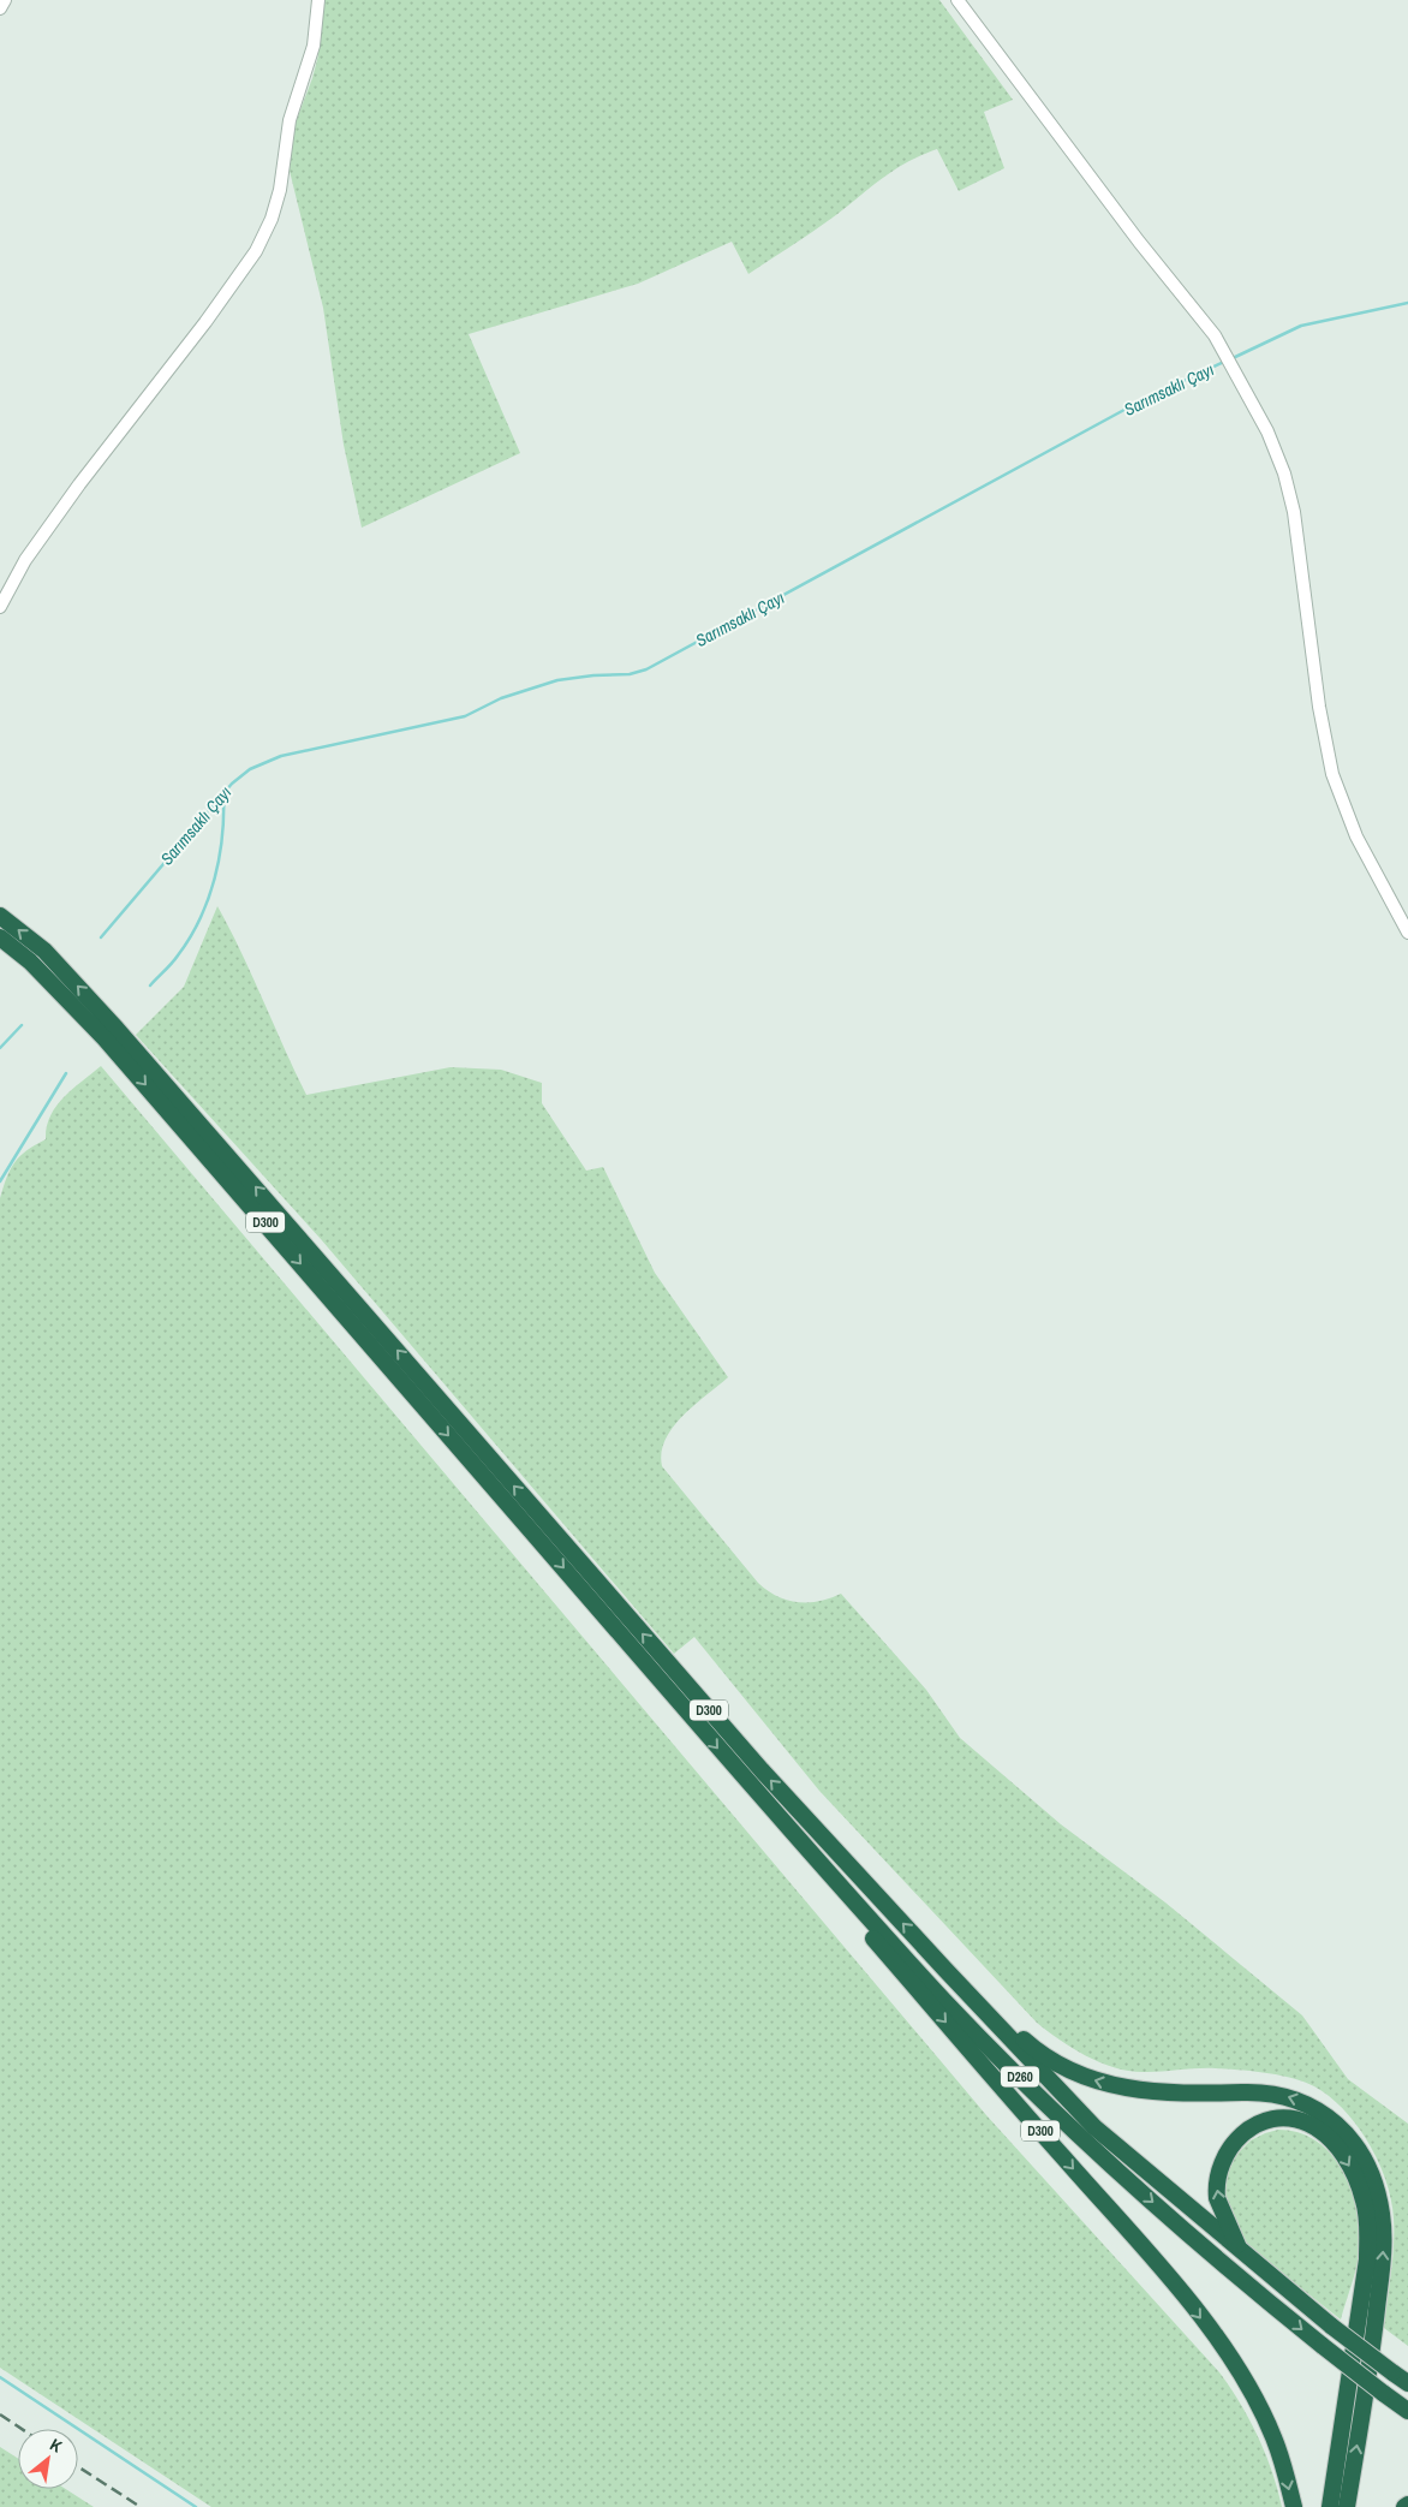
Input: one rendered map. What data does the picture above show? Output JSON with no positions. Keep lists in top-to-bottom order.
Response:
{
  "streets": {
    "highway": ["D300", "D260"]
  },
  "crossings": [
    ["D300", "D260"]
  ],
  "water": ["Sarımsaklı Çayı"],
  "north": "top right"
}
